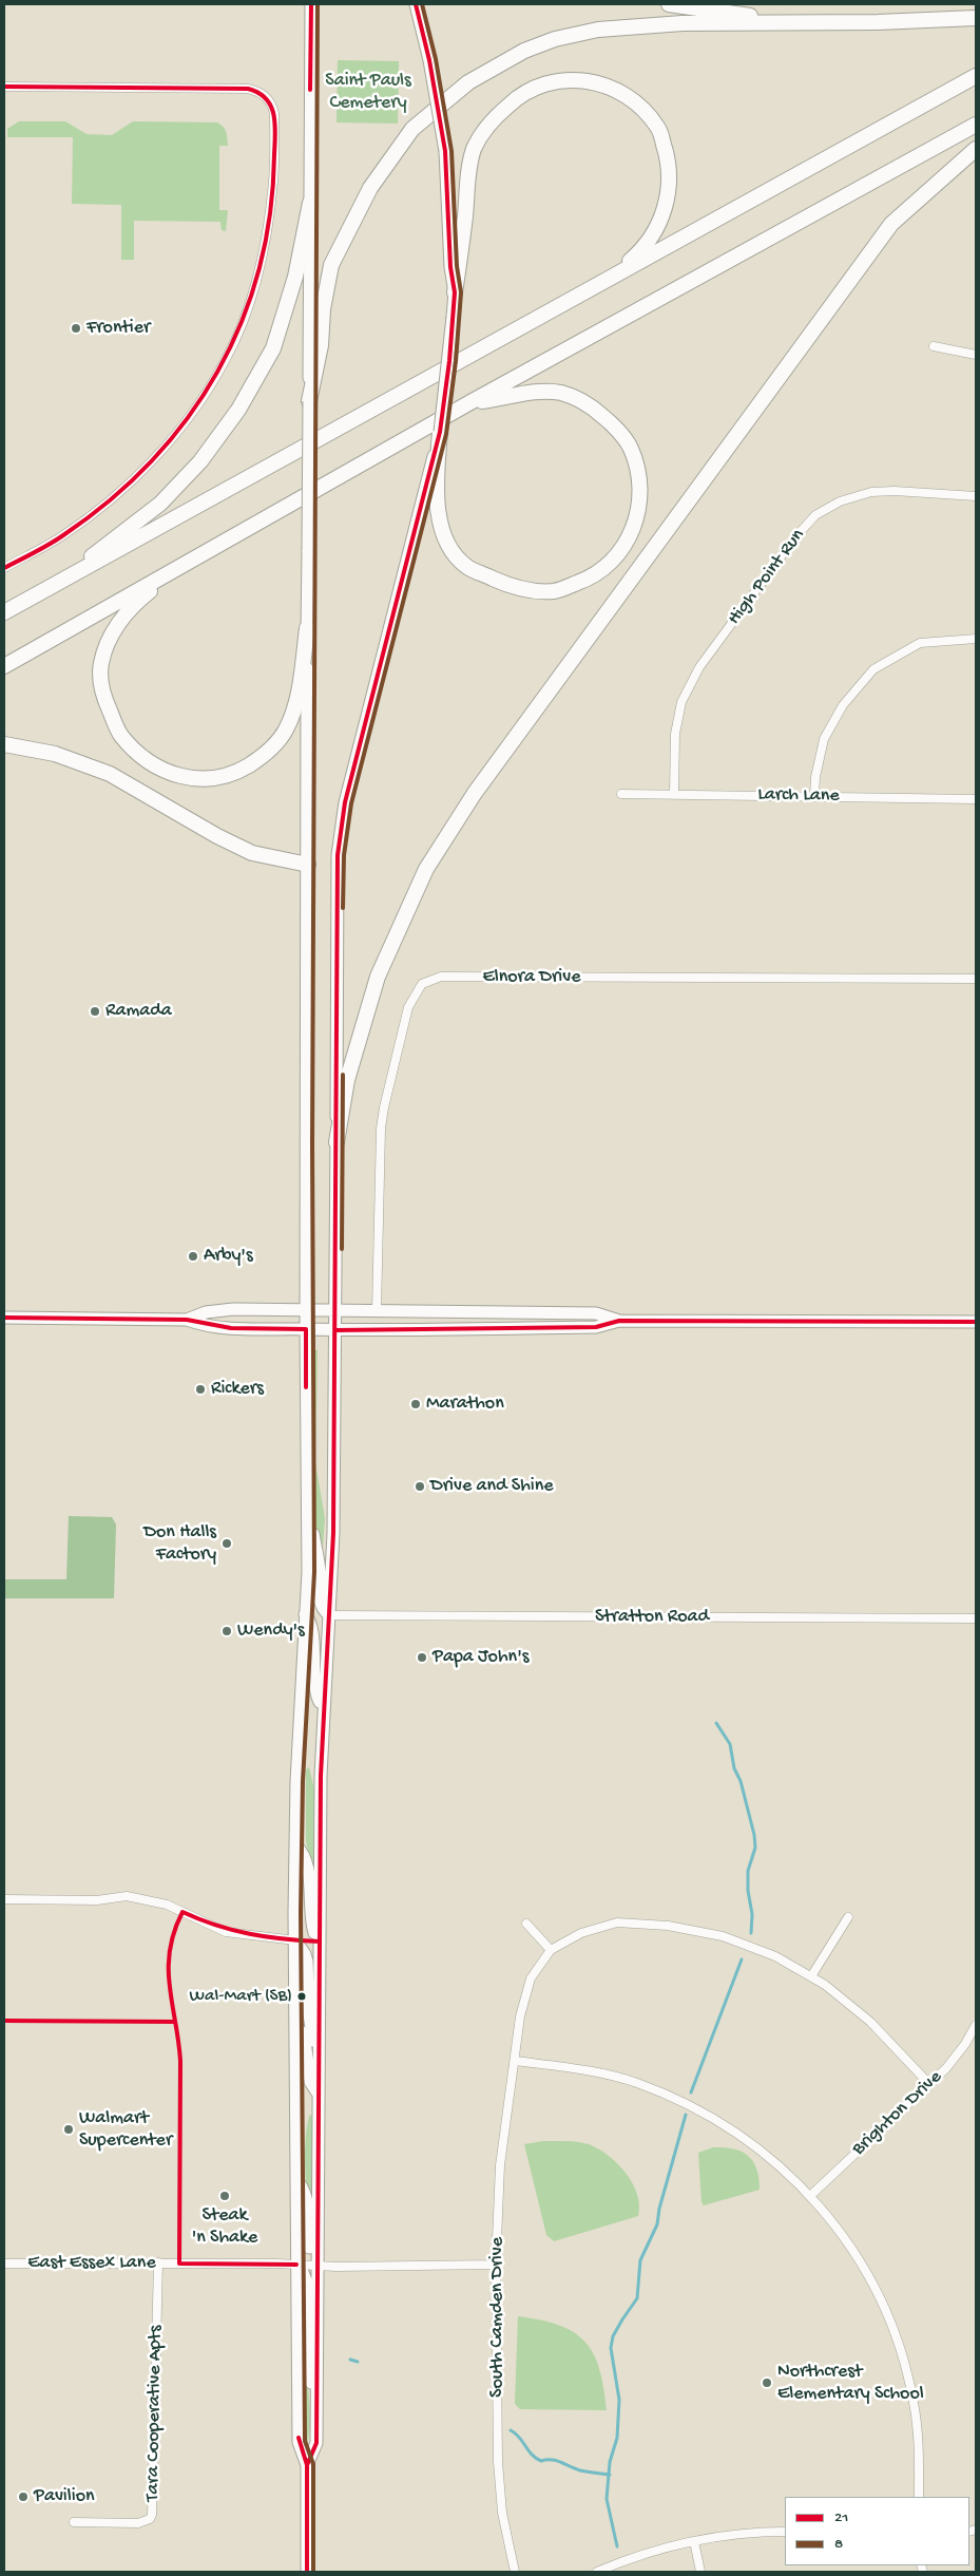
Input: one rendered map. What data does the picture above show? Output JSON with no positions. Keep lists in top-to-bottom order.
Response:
{
  "streets": {
    "street": [
      "High Point Run",
      "Larch Lane",
      "Elnora Drive",
      "Stratton Road",
      "Brighton Drive",
      "East Essex Lane",
      "South Camden Drive",
      "Tara Cooperative Apts"
    ]
  },
  "crossings": [
    ["High Point Run", "Larch Lane"],
    ["East Essex Lane", "South Camden Drive"],
    ["East Essex Lane", "Tara Cooperative Apts"]
  ],
  "parks": ["Saint Pauls Cemetery"],
  "places": [
    "Frontier",
    "Ramada",
    "Arby's",
    "Rickers",
    "Marathon",
    "Drive and Shine",
    "Don Halls Factory",
    "Wendy's",
    "Papa John's",
    "Wal-Mart (SB)",
    "Walmart Supercenter",
    "Steak 'n Shake",
    "Northcrest Elementary School",
    "Pavilion"
  ],
  "lines": ["transit line 21", "transit line 8"],
  "legend": ["21", "8"]
}
